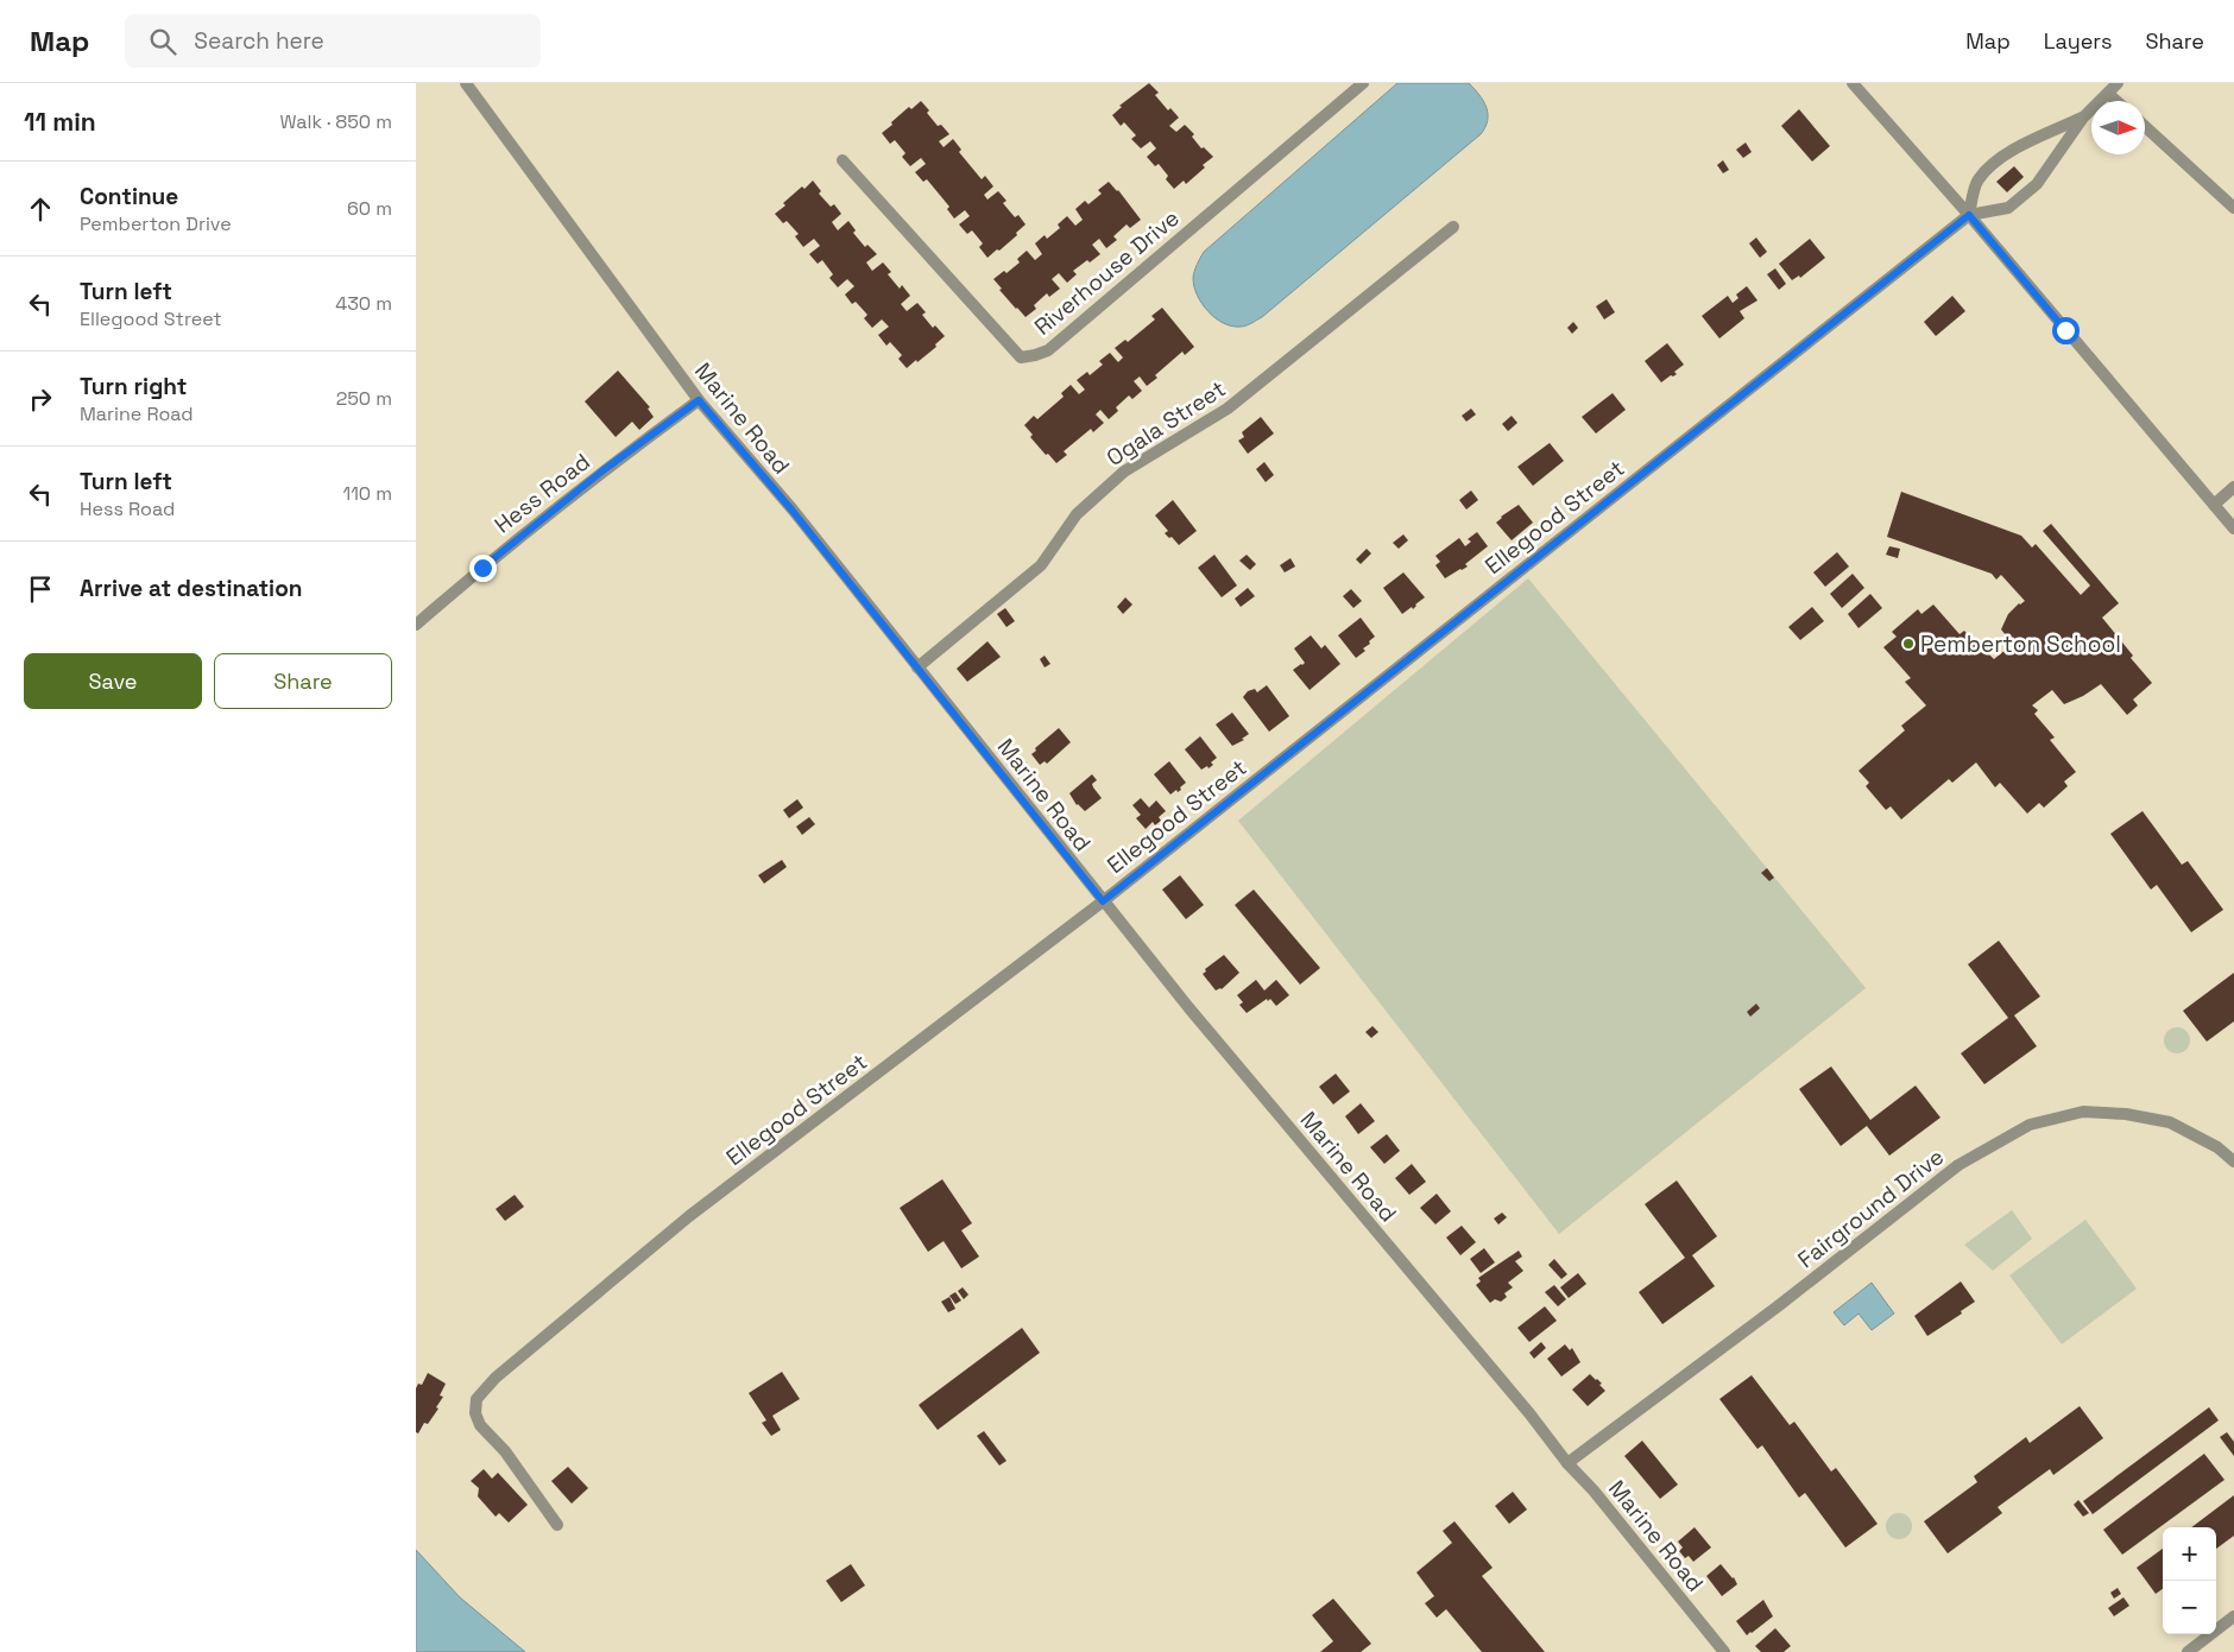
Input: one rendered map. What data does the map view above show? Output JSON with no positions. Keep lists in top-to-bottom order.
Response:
{
  "streets": {
    "street": [
      "Riverhouse Drive",
      "Marine Road",
      "Ogala Street",
      "Hess Road",
      "Ellegood Street",
      "Fairground Drive"
    ]
  },
  "crossings": [
    ["Marine Road", "Ogala Street"],
    ["Marine Road", "Hess Road"],
    ["Marine Road", "Ellegood Street"],
    ["Marine Road", "Fairground Drive"]
  ],
  "places": ["Pemberton School"],
  "north": "right",
  "page": {
    "header": "Map",
    "search": "Search here",
    "nav": ["Map", "Layers", "Share"],
    "heading": ["11 min", "Walk · 850 m"],
    "list": [
      ["Continue", "Pemberton Drive", "60 m"],
      ["Turn left", "Ellegood Street", "430 m"],
      ["Turn right", "Marine Road", "250 m"],
      ["Turn left", "Hess Road", "110 m"],
      "Arrive at destination"
    ],
    "buttons": ["Save", "Share"],
    "map_buttons": ["+", "−"]
  }
}
